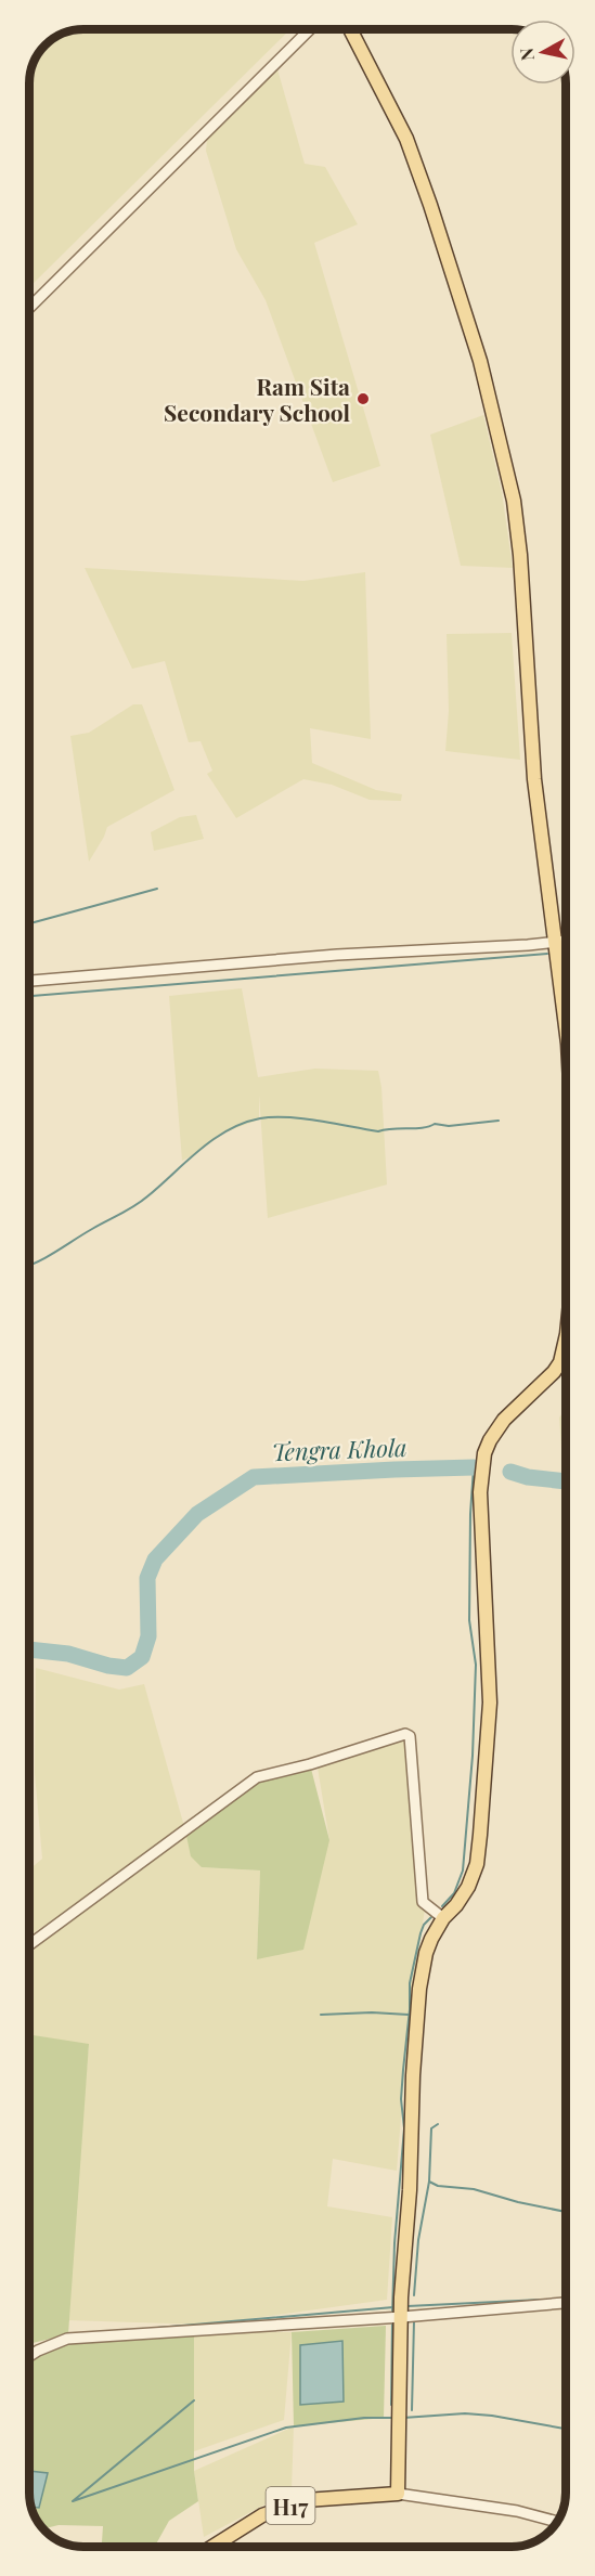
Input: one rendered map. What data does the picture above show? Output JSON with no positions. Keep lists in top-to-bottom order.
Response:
{
  "streets": {
    "main road": ["H17"]
  },
  "water": ["Tengra Khola"],
  "places": ["Ram Sita Secondary School"],
  "north": "left"
}
